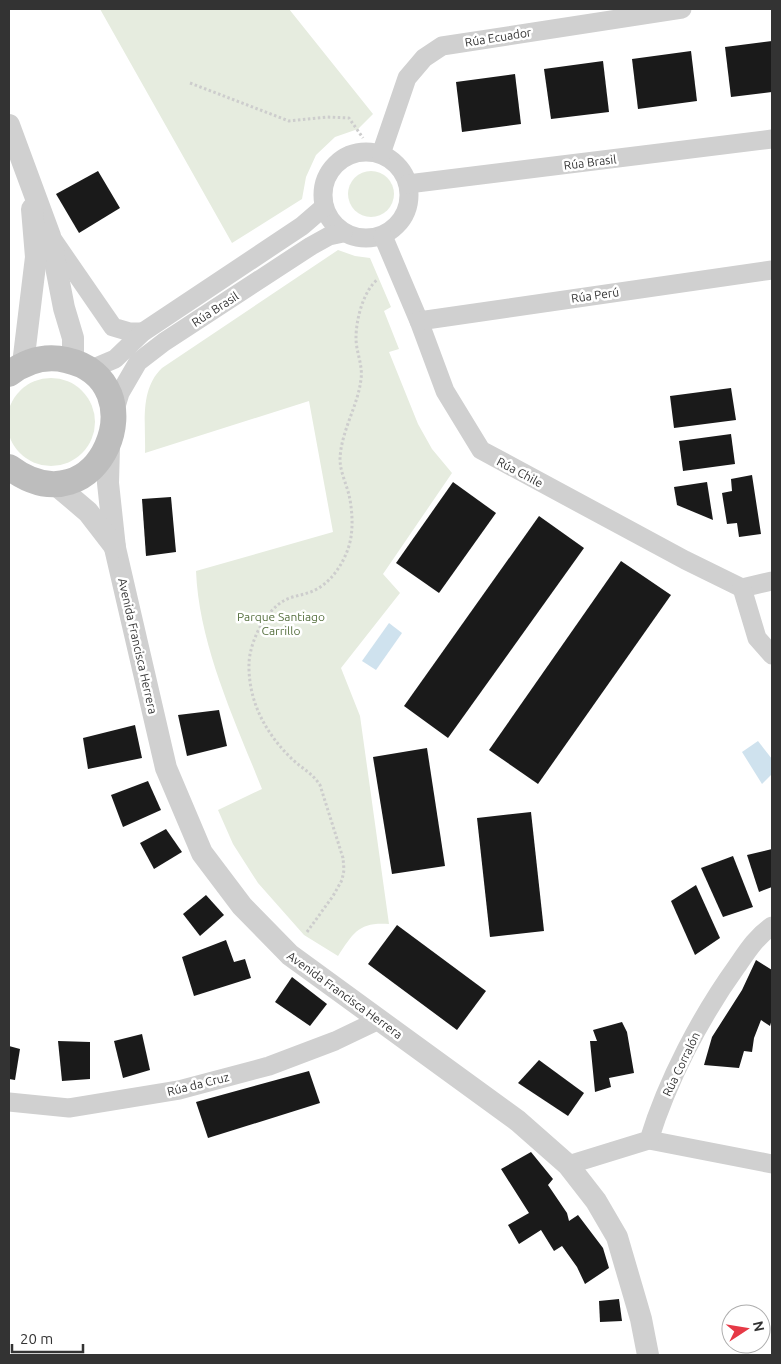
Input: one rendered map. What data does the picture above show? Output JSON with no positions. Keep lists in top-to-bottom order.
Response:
{
  "streets": {
    "street": [
      "Rúa Ecuador",
      "Rúa Brasil",
      "Rúa Perú",
      "Rúa Chile",
      "Avenida Francisca Herrera",
      "Rúa Corralón",
      "Rúa da Cruz"
    ]
  },
  "crossings": [
    ["Rúa Ecuador", "Rúa Brasil"],
    ["Rúa Ecuador", "Rúa Chile"],
    ["Rúa Brasil", "Rúa Chile"],
    ["Rúa Perú", "Rúa Chile"],
    ["Avenida Francisca Herrera", "Rúa da Cruz"]
  ],
  "parks": ["Parque Santiago Carrillo"],
  "scale_bar": "20 m",
  "north": "right"
}
